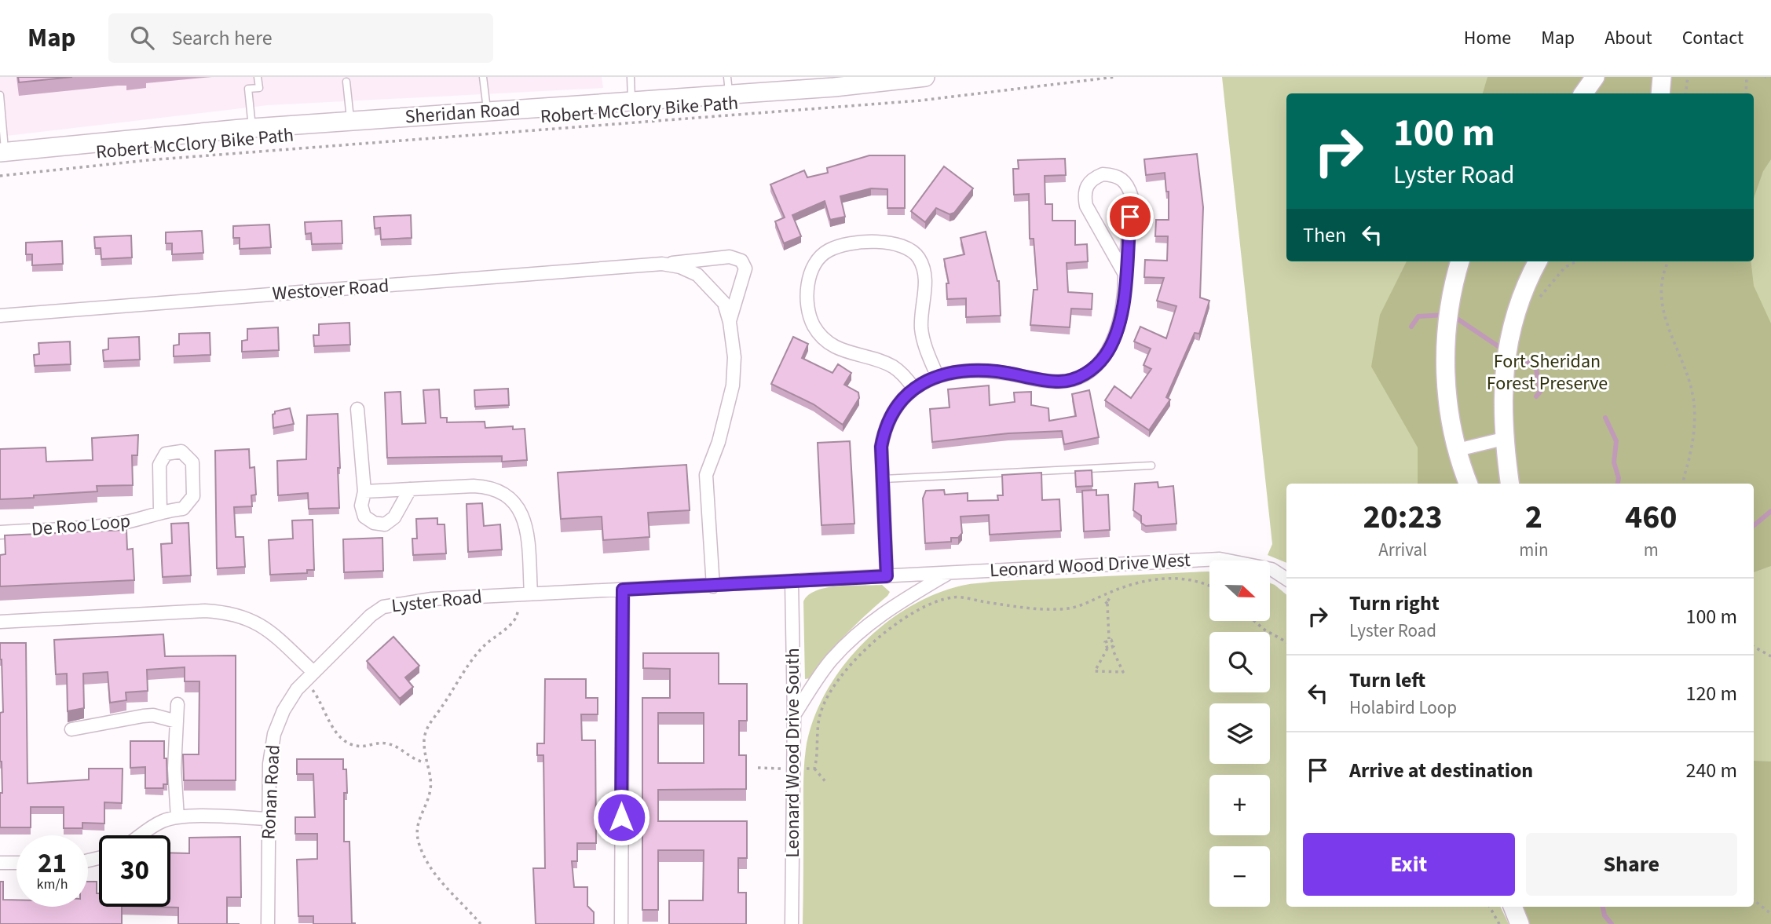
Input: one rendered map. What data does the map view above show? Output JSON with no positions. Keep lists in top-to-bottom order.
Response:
{
  "streets": {
    "main road": ["Sheridan Road"],
    "street": [
      "Westover Road",
      "De Roo Loop",
      "Leonard Wood Drive West",
      "Lyster Road",
      "Leonard Wood Drive South",
      "Ronan Road"
    ],
    "path": ["Robert McClory Bike Path"]
  },
  "crossings": [
    ["Westover Road", "Lyster Road"],
    ["Leonard Wood Drive West", "Lyster Road"],
    ["Lyster Road", "Leonard Wood Drive South"],
    ["Lyster Road", "Ronan Road"]
  ],
  "parks": ["Fort Sheridan Forest Preserve"],
  "north": "right",
  "page": {
    "header": "Map",
    "search": "Search here",
    "nav": [
      "Home",
      "Map",
      "About",
      "Contact"
    ],
    "turn": ["100 m", "Lyster Road"],
    "then": "Then",
    "eta": [
      "20:23",
      "Arrival",
      "2",
      "min",
      "460",
      "m"
    ],
    "map_buttons": ["+", "−"],
    "list": [
      {
        "name": "Turn right",
        "note": "Lyster Road",
        "value": "100 m"
      },
      {
        "name": "Turn left",
        "note": "Holabird Loop",
        "value": "120 m"
      },
      {
        "name": "Arrive at destination",
        "value": "240 m"
      }
    ],
    "buttons": ["Exit", "Share"],
    "speed": "21 km/h",
    "limit": "30"
  }
}
